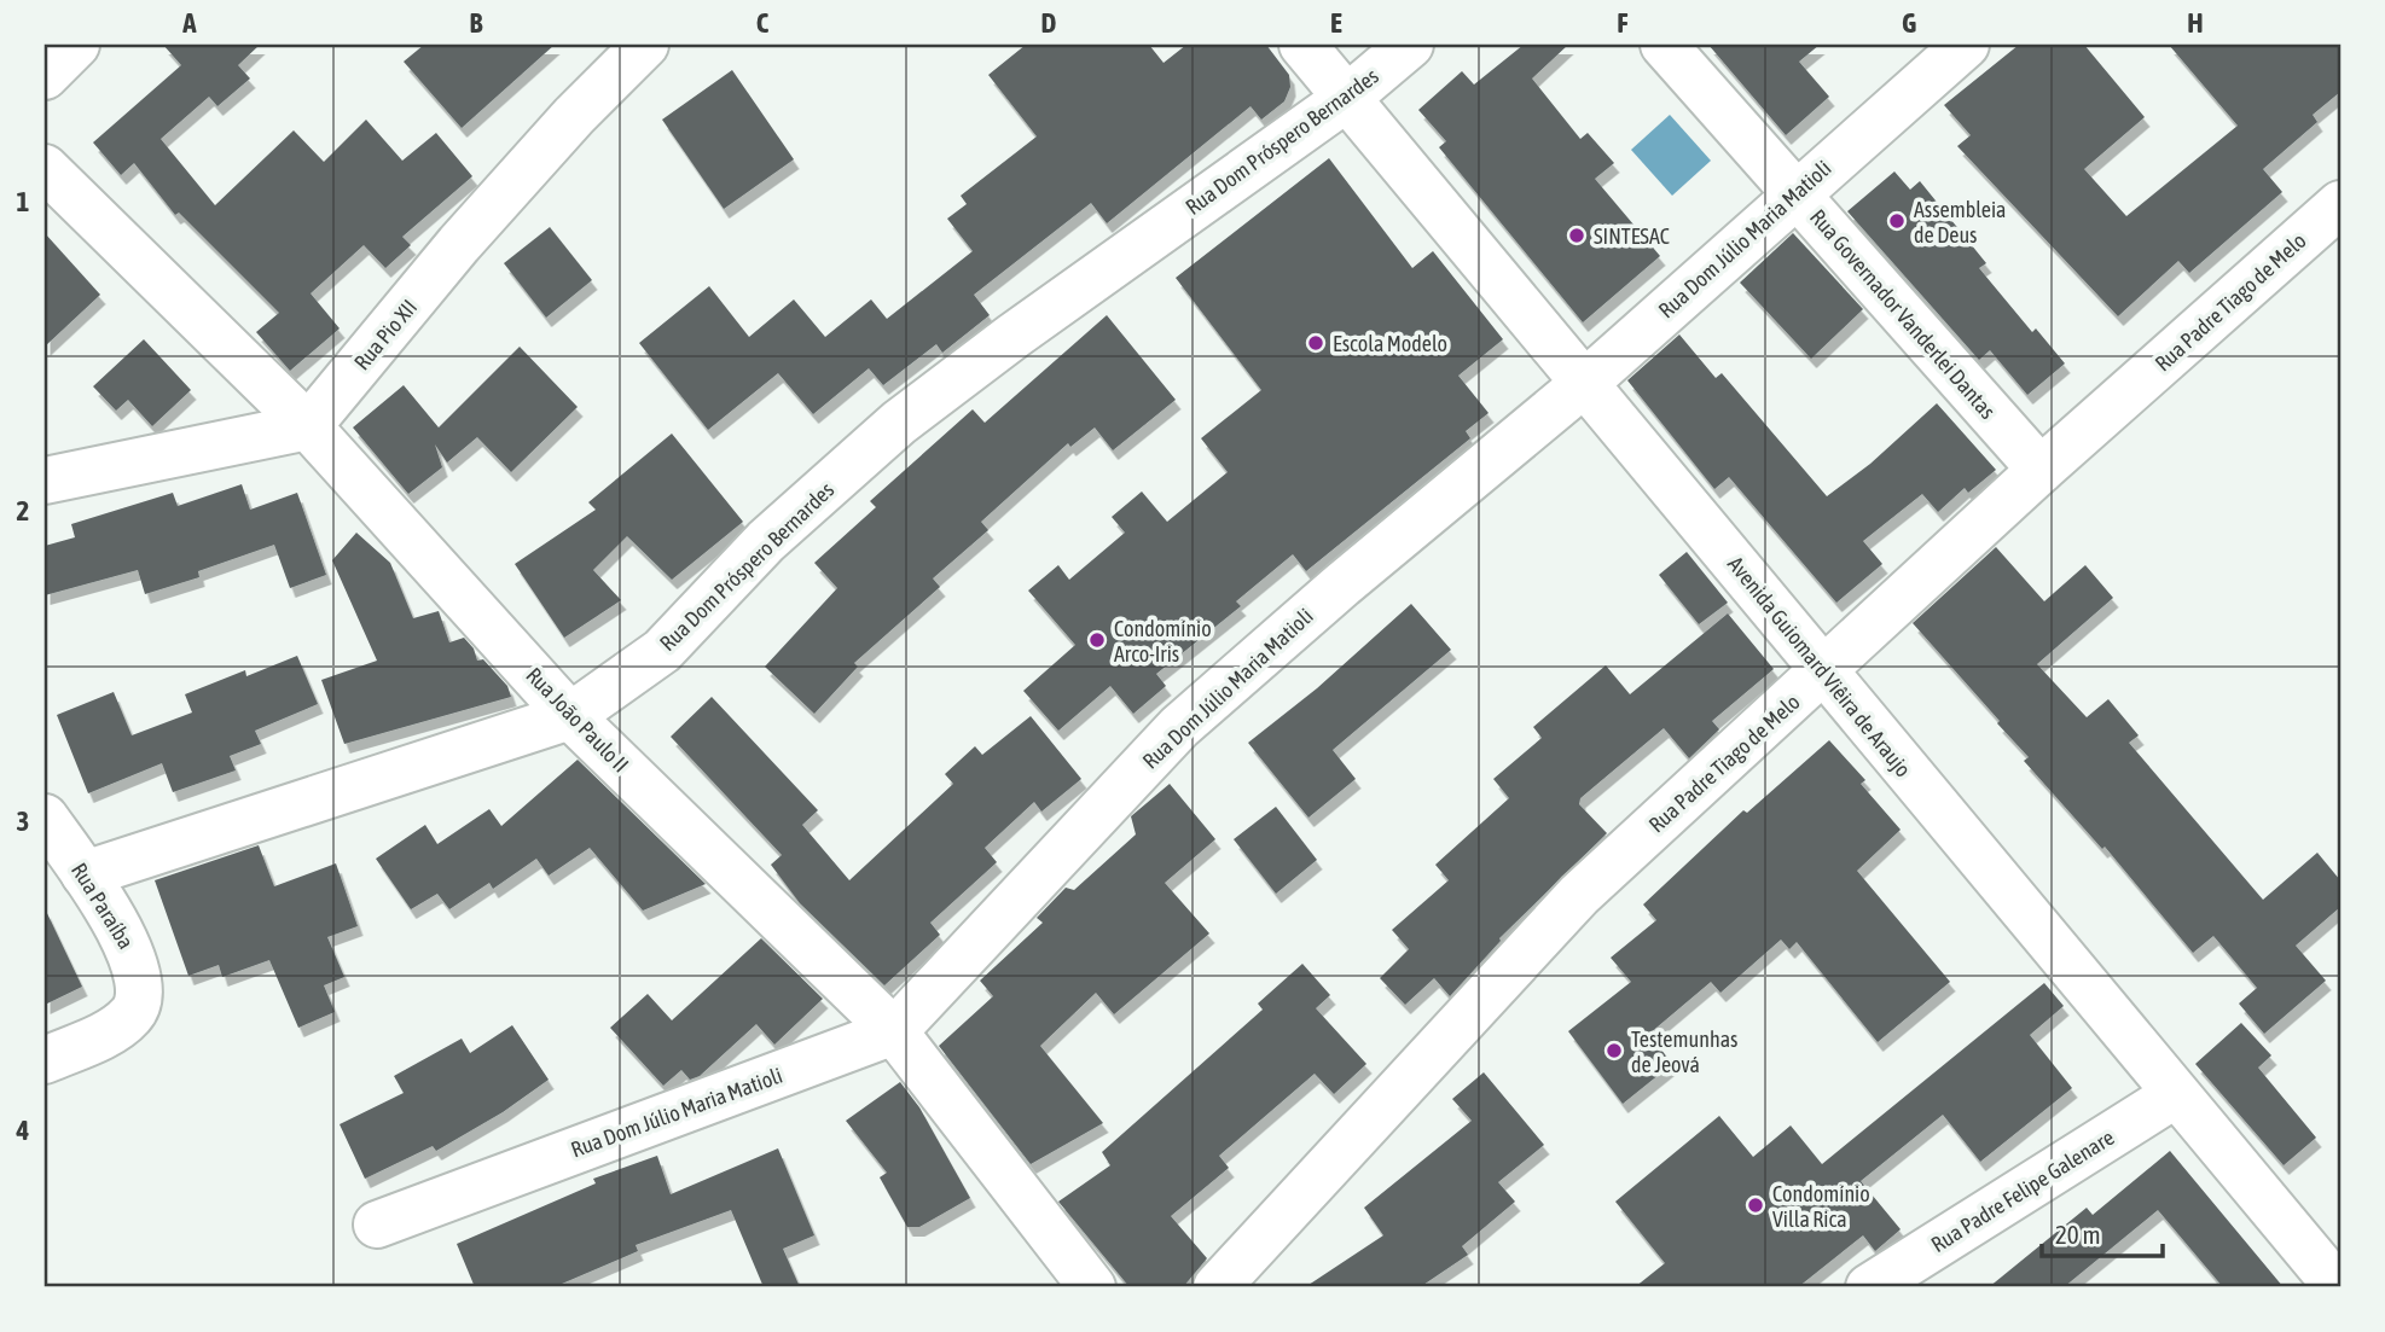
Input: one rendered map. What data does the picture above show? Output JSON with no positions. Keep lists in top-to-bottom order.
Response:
{
  "streets": {
    "street": [
      "Rua Dom Próspero Bernardes",
      "Rua Dom Júlio Maria Matioli",
      "Rua Padre Tiago de Melo",
      "Rua Governador Vanderlei Dantas",
      "Rua Pio XII",
      "Avenida Guiomard Viêira de Araujo",
      "Rua João Paulo II",
      "Rua Paraíba",
      "Rua Padre Felipe Galenare"
    ]
  },
  "crossings": [
    ["Rua Dom Próspero Bernardes", "Avenida Guiomard Viêira de Araujo"],
    ["Rua Dom Próspero Bernardes", "Rua João Paulo II"],
    ["Rua Dom Próspero Bernardes", "Rua Paraíba"],
    ["Rua Dom Júlio Maria Matioli", "Rua Governador Vanderlei Dantas"],
    ["Rua Dom Júlio Maria Matioli", "Avenida Guiomard Viêira de Araujo"],
    ["Rua Dom Júlio Maria Matioli", "Rua João Paulo II"],
    ["Rua Padre Tiago de Melo", "Rua Governador Vanderlei Dantas"],
    ["Rua Padre Tiago de Melo", "Avenida Guiomard Viêira de Araujo"],
    ["Rua Pio XII", "Rua João Paulo II"],
    ["Avenida Guiomard Viêira de Araujo", "Rua Padre Felipe Galenare"]
  ],
  "places": [
    "Assembleia de Deus",
    "SINTESAC",
    "Escola Modelo",
    "Condomínio Arco-Iris",
    "Testemunhas de Jeová",
    "Condomínio Villa Rica"
  ],
  "scale_bar": "20 m",
  "grid": {
    "columns": [
      "A",
      "B",
      "C",
      "D",
      "E",
      "F",
      "G",
      "H"
    ],
    "rows": [
      "1",
      "2",
      "3",
      "4"
    ]
  }
}
